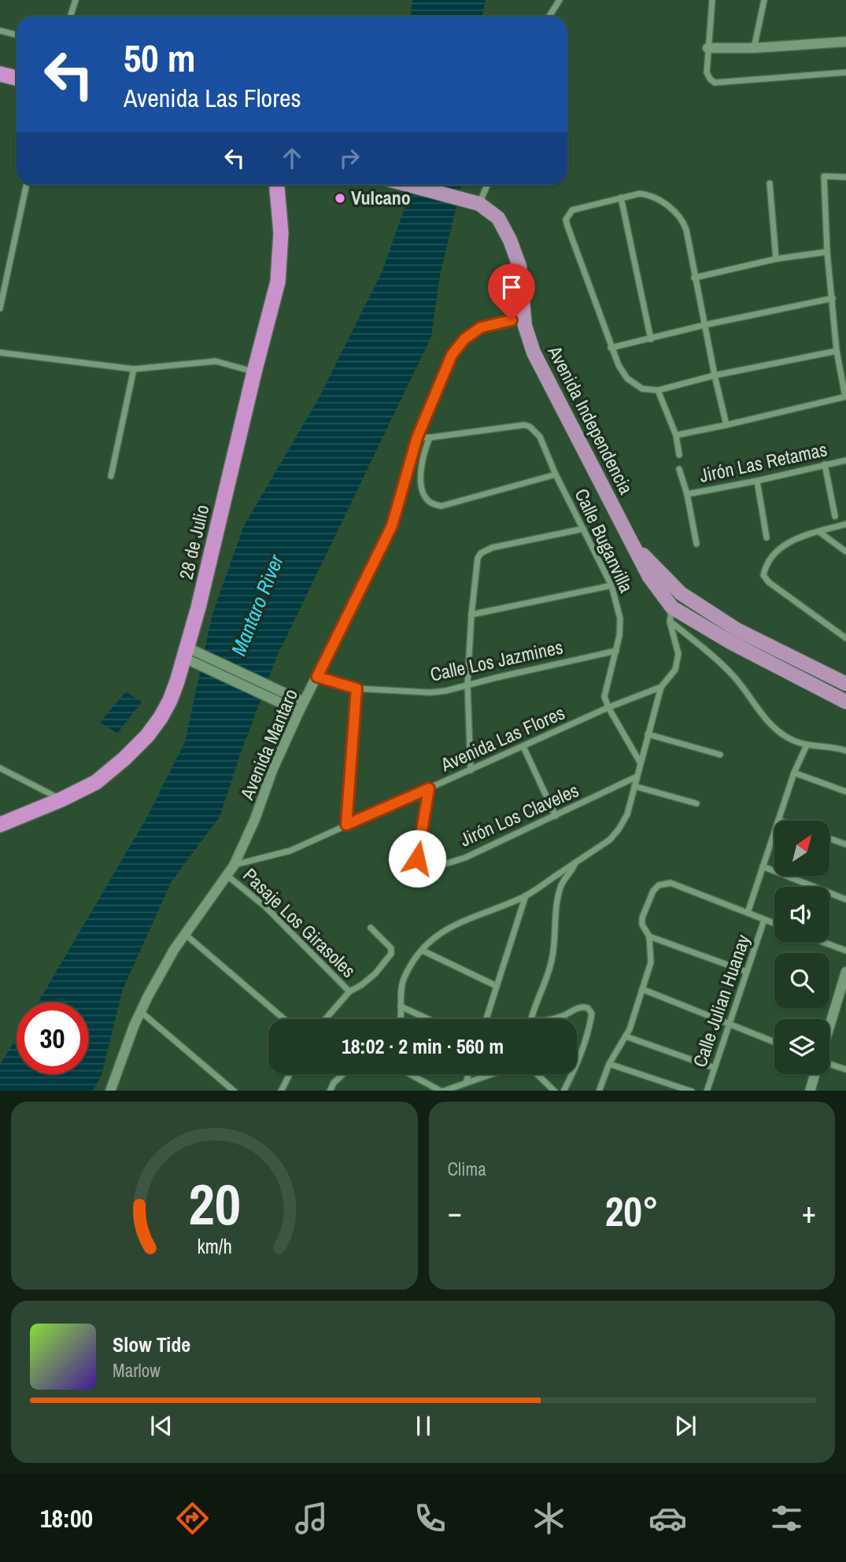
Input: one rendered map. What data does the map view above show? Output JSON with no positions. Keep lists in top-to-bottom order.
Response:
{
  "streets": {
    "highway": ["28 de Julio"],
    "main road": ["Avenida Independencia"],
    "street": [
      "Jirón Las Retamas",
      "Calle Buganvilla",
      "Calle Los Jazmines",
      "Avenida Las Flores",
      "Avenida Mantaro",
      "Jirón Los Claveles",
      "Pasaje Los Girasoles",
      "Calle Julian Huanay"
    ]
  },
  "crossings": [
    ["Avenida Independencia", "Avenida Mantaro"],
    ["Calle Buganvilla", "Calle Los Jazmines"],
    ["Calle Buganvilla", "Avenida Las Flores"],
    ["Calle Los Jazmines", "Avenida Mantaro"],
    ["Avenida Las Flores", "Avenida Mantaro"],
    ["Avenida Las Flores", "Jirón Los Claveles"],
    ["Avenida Mantaro", "Pasaje Los Girasoles"]
  ],
  "water": ["Mantaro River"],
  "places": ["Vulcano"],
  "north": "top right",
  "page": {
    "turn": ["50 m", "Avenida Las Flores"],
    "limit": "30",
    "trip": "18:02 · 2 min · 560 m",
    "tile": "Clima",
    "heat": ["−", "20°", "+"],
    "song": ["Slow Tide", "Marlow"],
    "tabs": "18:00",
    "gauge": ["20", "km/h"]
  }
}
